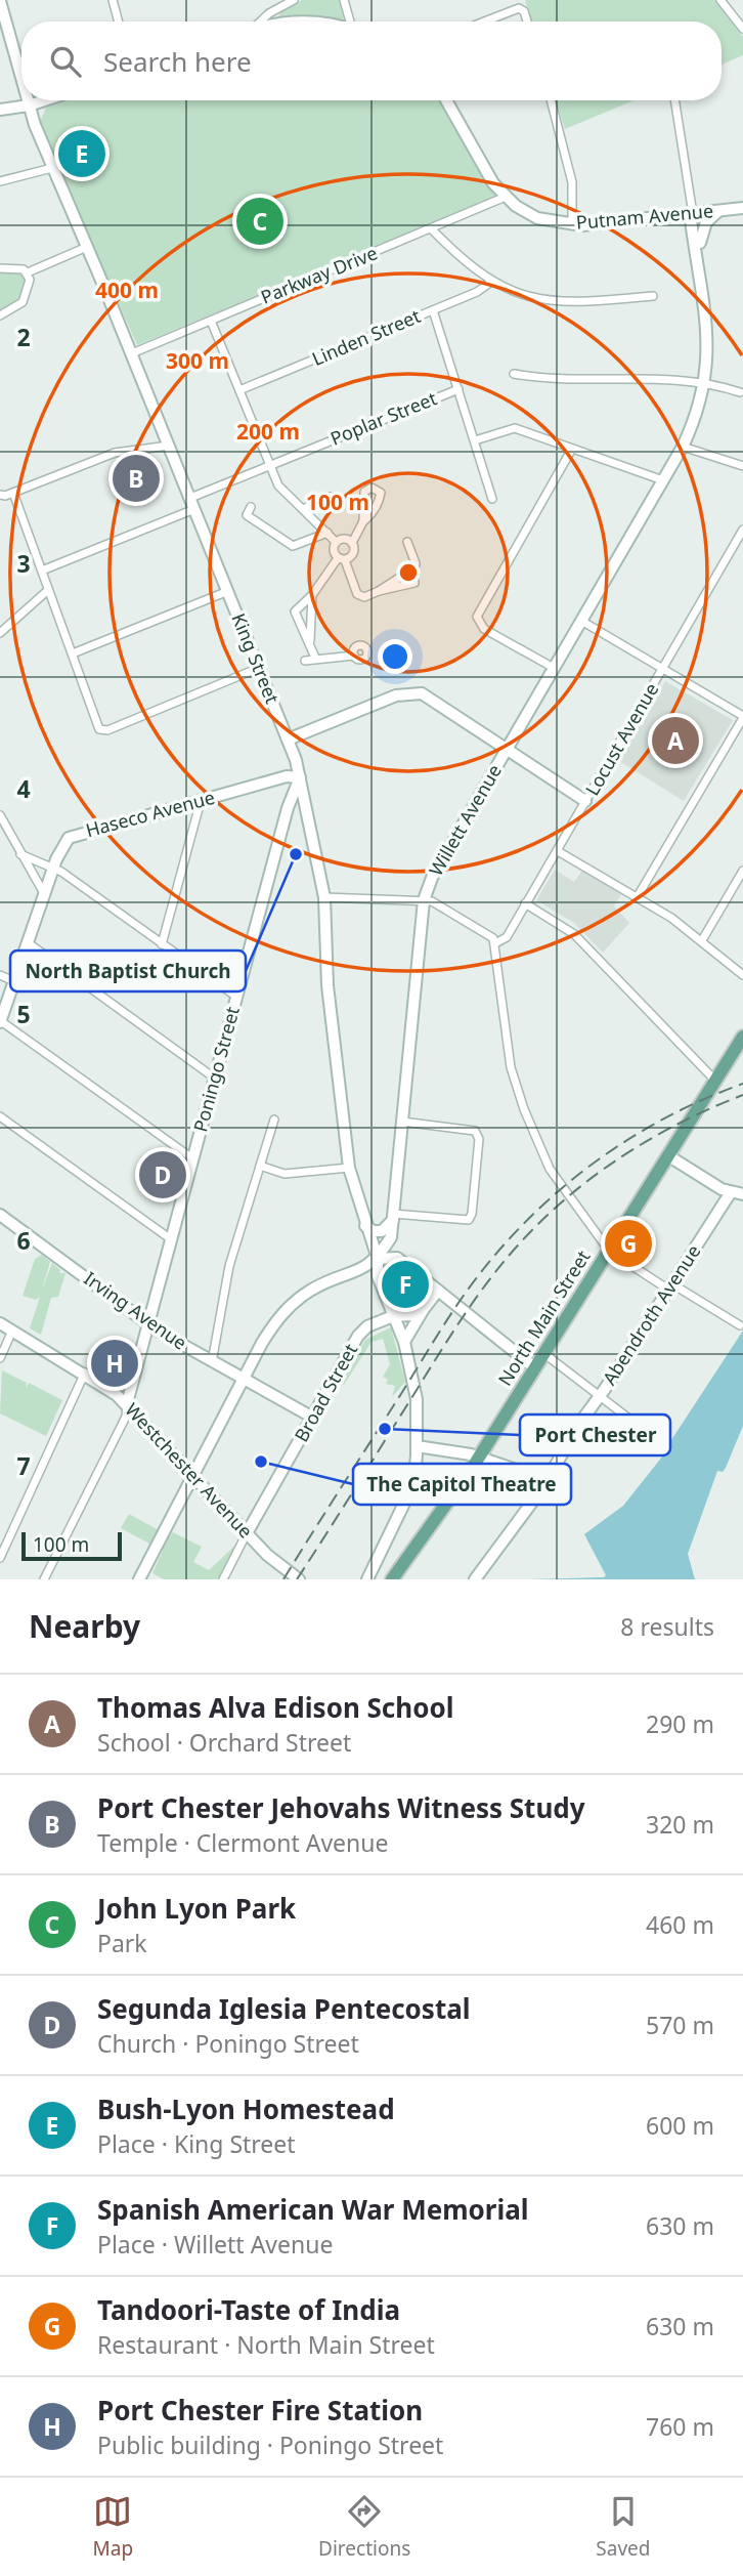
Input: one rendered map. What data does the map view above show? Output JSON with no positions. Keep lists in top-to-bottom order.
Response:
{
  "streets": {
    "main road": ["North Main Street"],
    "street": [
      "Putnam Avenue",
      "Parkway Drive",
      "Linden Street",
      "Poplar Street",
      "King Street",
      "Locust Avenue",
      "Haseco Avenue",
      "Willett Avenue",
      "Poningo Street",
      "Irving Avenue",
      "Abendroth Avenue",
      "Broad Street",
      "Westchester Avenue"
    ]
  },
  "crossings": [
    ["Putnam Avenue", "Parkway Drive"],
    ["Putnam Avenue", "Willett Avenue"],
    ["Parkway Drive", "King Street"],
    ["Poplar Street", "King Street"],
    ["King Street", "Haseco Avenue"],
    ["King Street", "Willett Avenue"],
    ["King Street", "Poningo Street"],
    ["King Street", "Broad Street"],
    ["Haseco Avenue", "Poningo Street"],
    ["Poningo Street", "Irving Avenue"],
    ["Poningo Street", "Westchester Avenue"],
    ["Irving Avenue", "Broad Street"],
    ["Broad Street", "Westchester Avenue"]
  ],
  "places": ["North Baptist Church", "Port Chester", "The Capitol Theatre"],
  "scale_bar": "100 m",
  "page": {
    "search": "Search here",
    "pins": [
      "E",
      "C",
      "B",
      "A",
      "D",
      "G",
      "F",
      "H"
    ],
    "scale": "100 m",
    "heading": ["Nearby", "8 results"],
    "list": [
      {
        "mark": "A",
        "name": "Thomas Alva Edison School",
        "note": "School · Orchard Street",
        "value": "290 m"
      },
      {
        "mark": "B",
        "name": "Port Chester Jehovahs Witness Study",
        "note": "Temple · Clermont Avenue",
        "value": "320 m"
      },
      {
        "mark": "C",
        "name": "John Lyon Park",
        "note": "Park",
        "value": "460 m"
      },
      {
        "mark": "D",
        "name": "Segunda Iglesia Pentecostal",
        "note": "Church · Poningo Street",
        "value": "570 m"
      },
      {
        "mark": "E",
        "name": "Bush-Lyon Homestead",
        "note": "Place · King Street",
        "value": "600 m"
      },
      {
        "mark": "F",
        "name": "Spanish American War Memorial",
        "note": "Place · Willett Avenue",
        "value": "630 m"
      },
      {
        "mark": "G",
        "name": "Tandoori-Taste of India",
        "note": "Restaurant · North Main Street",
        "value": "630 m"
      },
      {
        "mark": "H",
        "name": "Port Chester Fire Station",
        "note": "Public building · Poningo Street",
        "value": "760 m"
      }
    ],
    "nav": ["Map", "Directions", "Saved"]
  },
  "grid": {
    "rows": [
      "2",
      "3",
      "4",
      "5",
      "6",
      "7"
    ]
  },
  "rings": [
    "400 m",
    "300 m",
    "200 m",
    "100 m"
  ]
}
